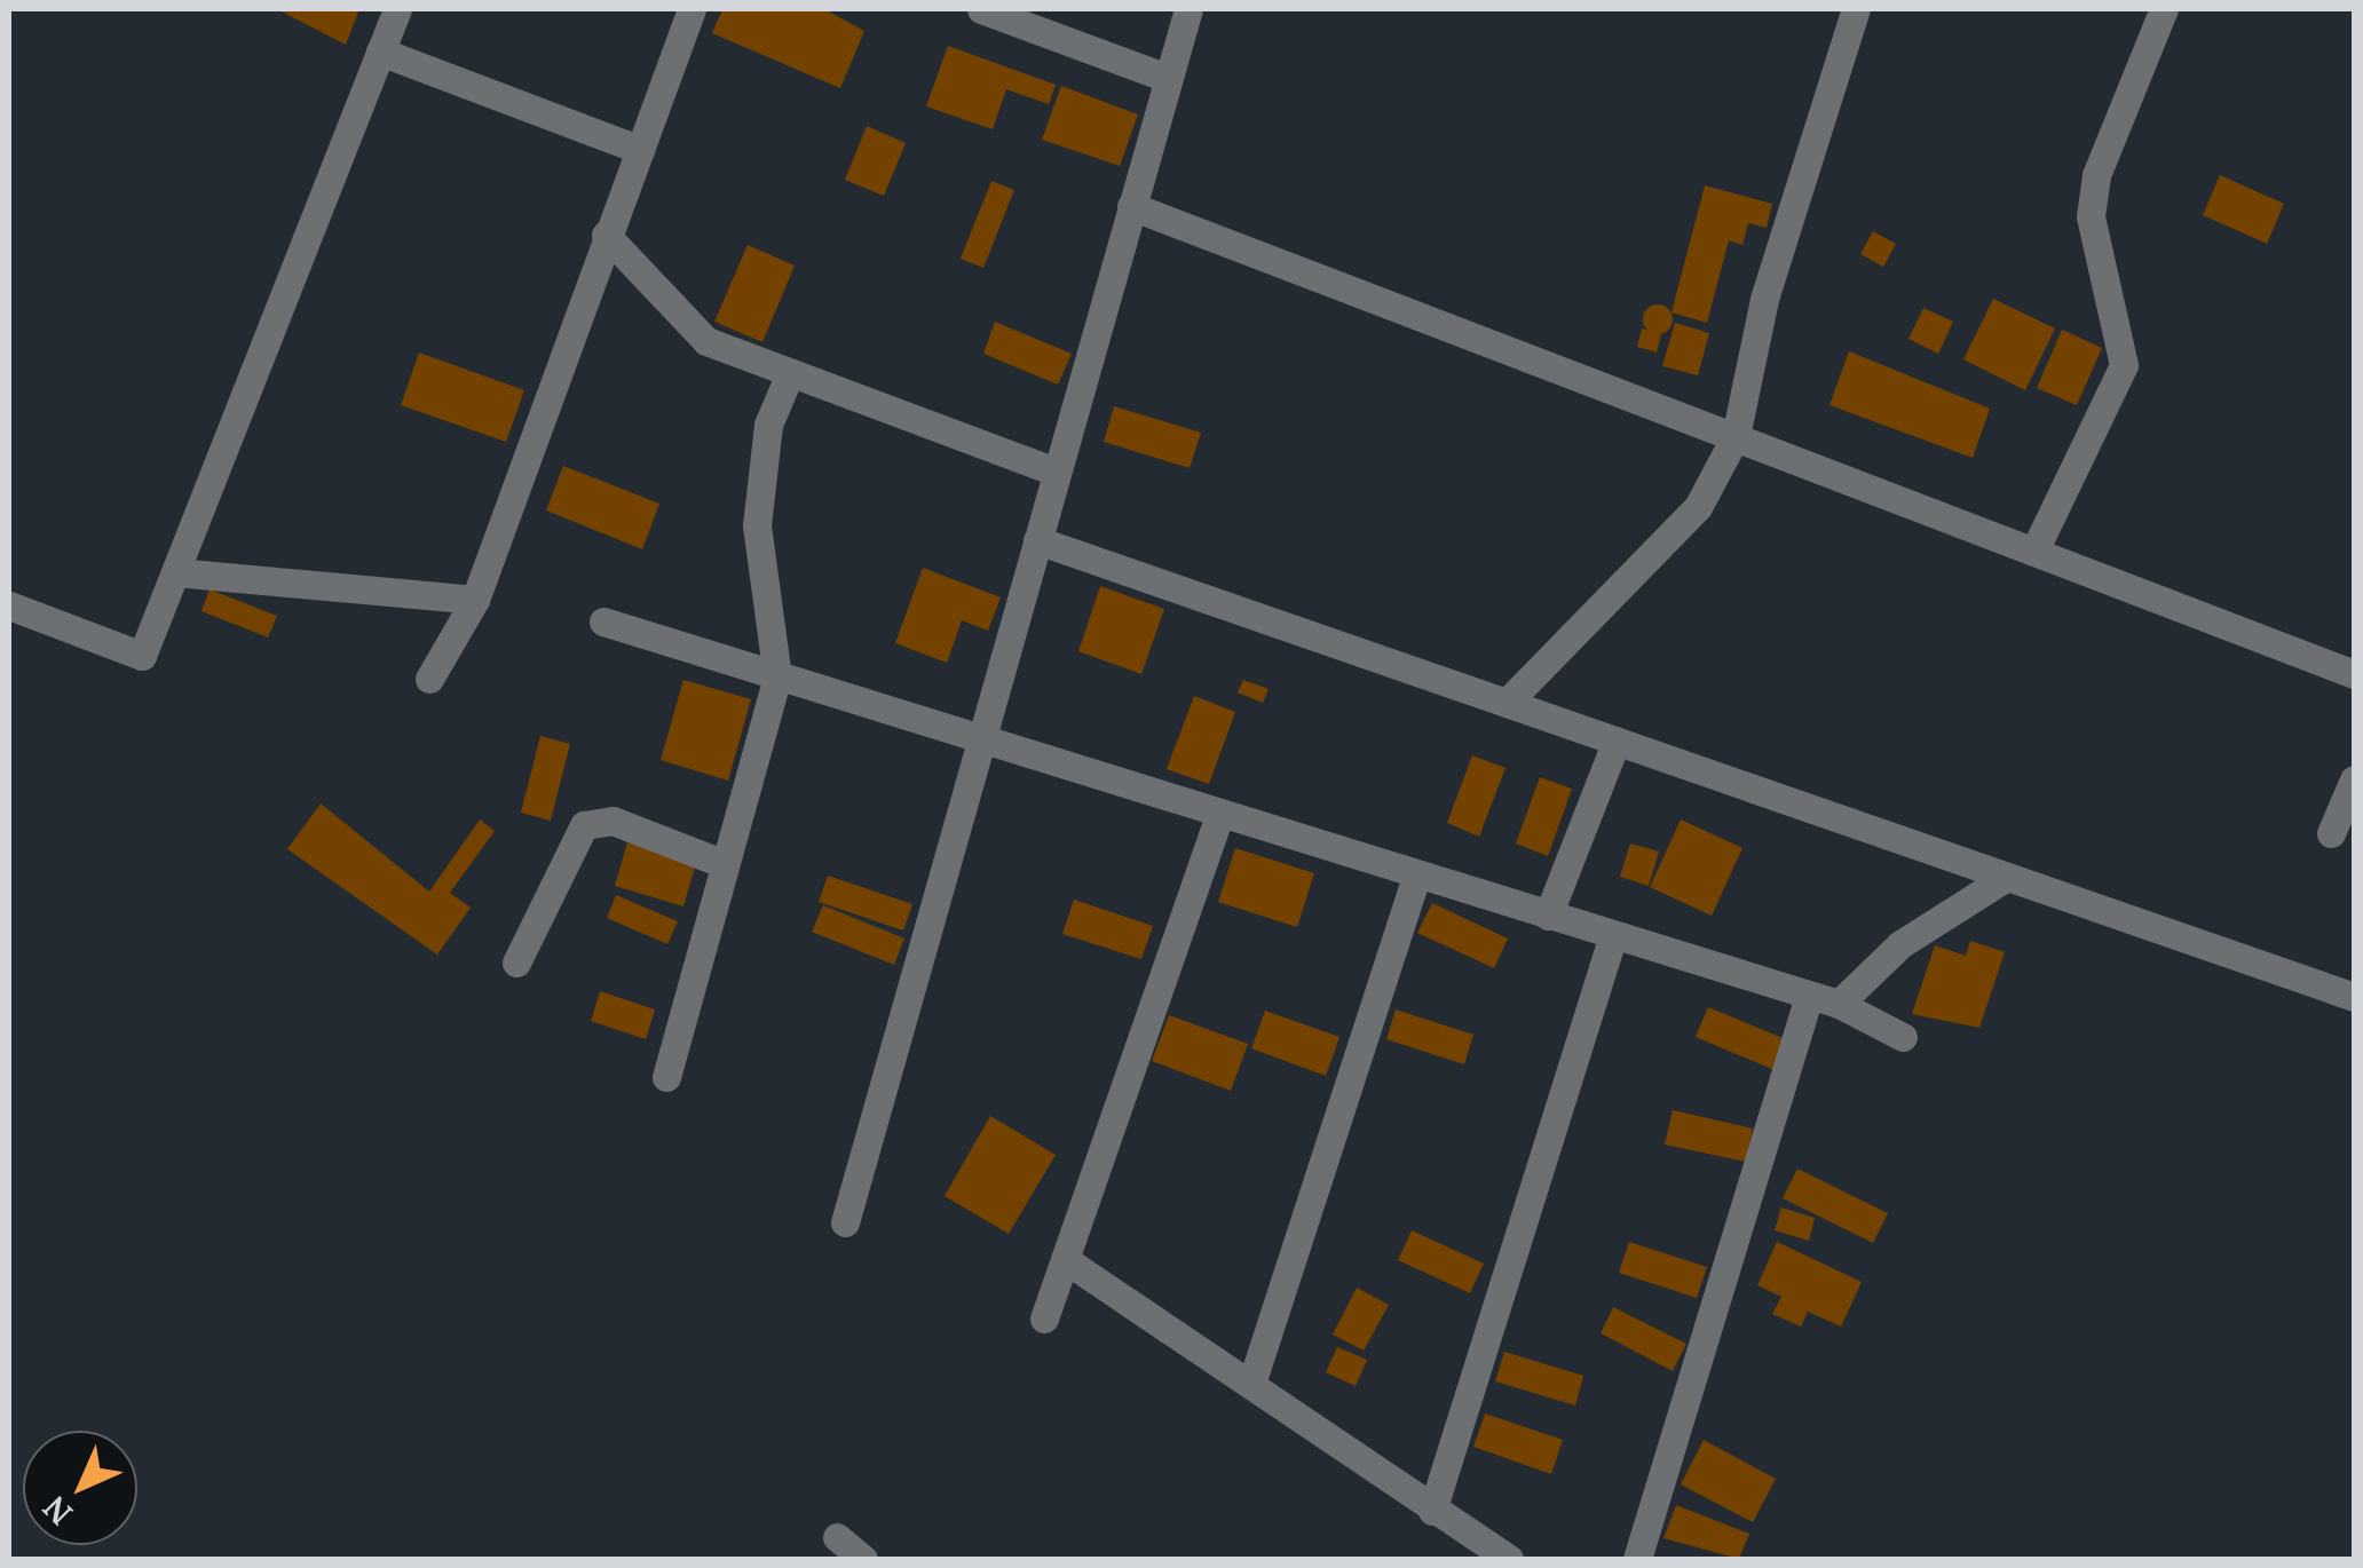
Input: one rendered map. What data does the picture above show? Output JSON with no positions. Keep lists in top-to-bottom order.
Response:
{
  "north": "bottom left"
}
